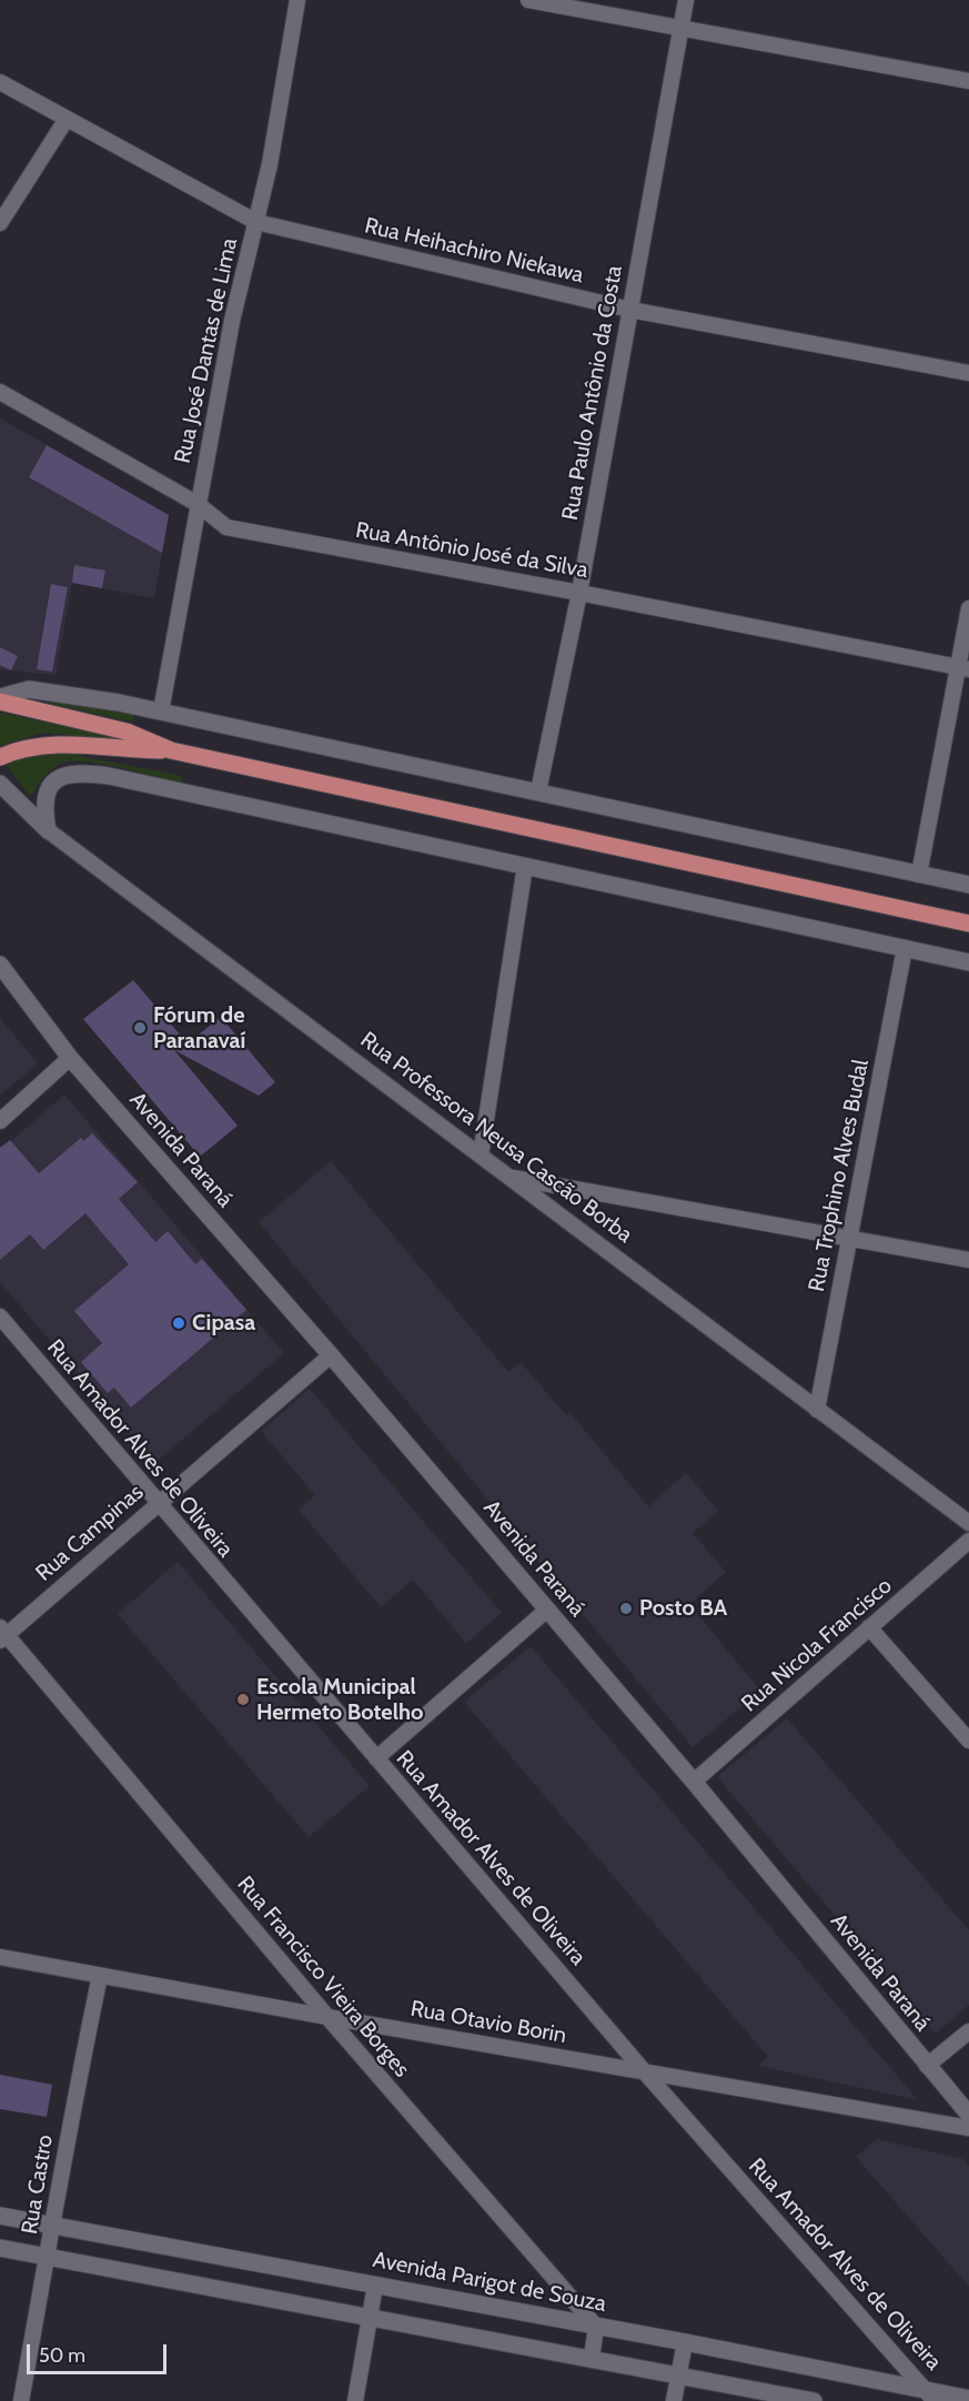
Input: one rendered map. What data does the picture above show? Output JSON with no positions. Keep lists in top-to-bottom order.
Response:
{
  "streets": {
    "street": [
      "Rua Heihachiro Niekawa",
      "Rua José Dantas de Lima",
      "Rua Paulo Antônio da Costa",
      "Rua Antônio José da Silva",
      "Rua Professora Neusa Cascão Borba",
      "Avenida Paraná",
      "Rua Trophino Alves Budal",
      "Rua Amador Alves de Oliveira",
      "Rua Campinas",
      "Rua Nicola Francisco",
      "Rua Francisco Vieira Borges",
      "Rua Otavio Borin",
      "Rua Castro",
      "Avenida Parigot de Souza"
    ]
  },
  "crossings": [
    ["Rua Heihachiro Niekawa", "Rua José Dantas de Lima"],
    ["Rua Heihachiro Niekawa", "Rua Paulo Antônio da Costa"],
    ["Rua José Dantas de Lima", "Rua Antônio José da Silva"],
    ["Rua Paulo Antônio da Costa", "Rua Antônio José da Silva"],
    ["Rua Professora Neusa Cascão Borba", "Rua Trophino Alves Budal"],
    ["Avenida Paraná", "Rua Campinas"],
    ["Avenida Paraná", "Rua Nicola Francisco"],
    ["Rua Amador Alves de Oliveira", "Rua Campinas"],
    ["Rua Amador Alves de Oliveira", "Rua Otavio Borin"],
    ["Rua Amador Alves de Oliveira", "Avenida Parigot de Souza"],
    ["Rua Campinas", "Rua Francisco Vieira Borges"],
    ["Rua Francisco Vieira Borges", "Rua Otavio Borin"],
    ["Rua Francisco Vieira Borges", "Avenida Parigot de Souza"],
    ["Rua Otavio Borin", "Rua Castro"],
    ["Rua Castro", "Avenida Parigot de Souza"]
  ],
  "places": [
    "Fórum de Paranavaí",
    "Cipasa",
    "Posto BA",
    "Escola Municipal Hermeto Botelho"
  ],
  "scale_bar": "50 m"
}
